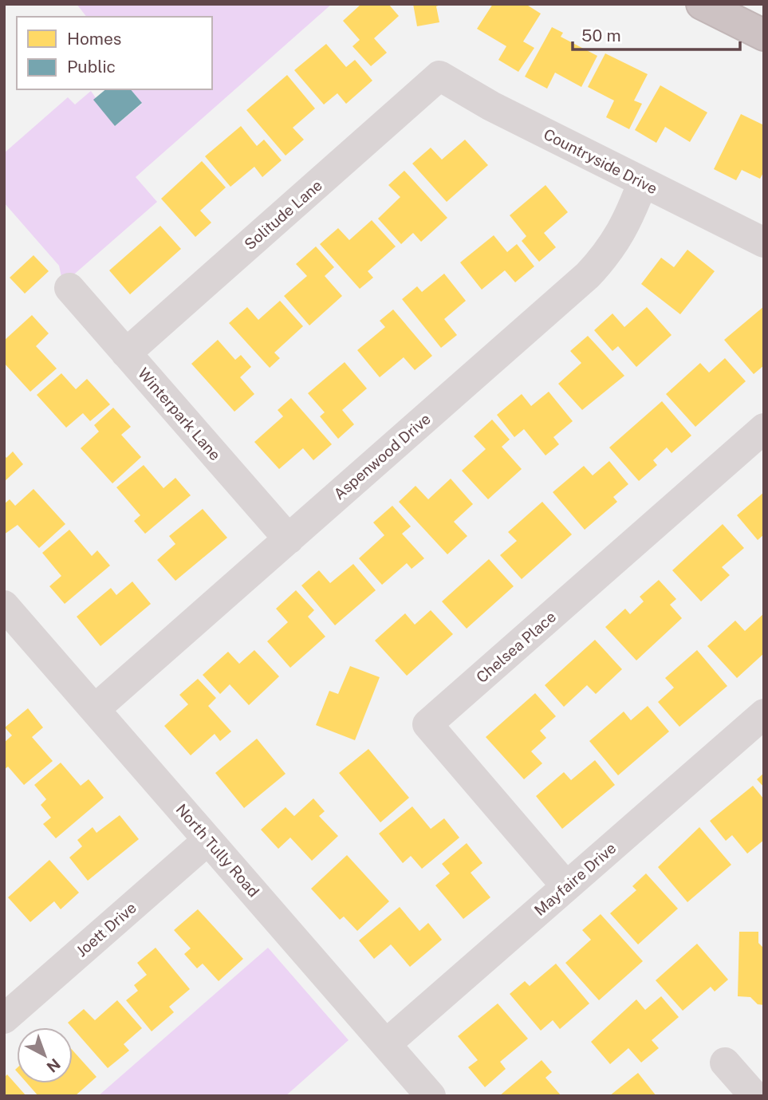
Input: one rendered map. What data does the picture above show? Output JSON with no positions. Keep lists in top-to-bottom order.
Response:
{
  "streets": {
    "street": [
      "Countryside Drive",
      "Solitude Lane",
      "Winterpark Lane",
      "Aspenwood Drive",
      "Chelsea Place",
      "North Tully Road",
      "Mayfaire Drive",
      "Joett Drive"
    ]
  },
  "crossings": [
    ["Countryside Drive", "Solitude Lane"],
    ["Countryside Drive", "Aspenwood Drive"],
    ["Solitude Lane", "Winterpark Lane"],
    ["Winterpark Lane", "Aspenwood Drive"],
    ["Aspenwood Drive", "North Tully Road"],
    ["Chelsea Place", "Mayfaire Drive"],
    ["North Tully Road", "Mayfaire Drive"],
    ["North Tully Road", "Joett Drive"]
  ],
  "legend": ["Homes", "Public"],
  "scale_bar": "50 m",
  "north": "bottom right"
}
